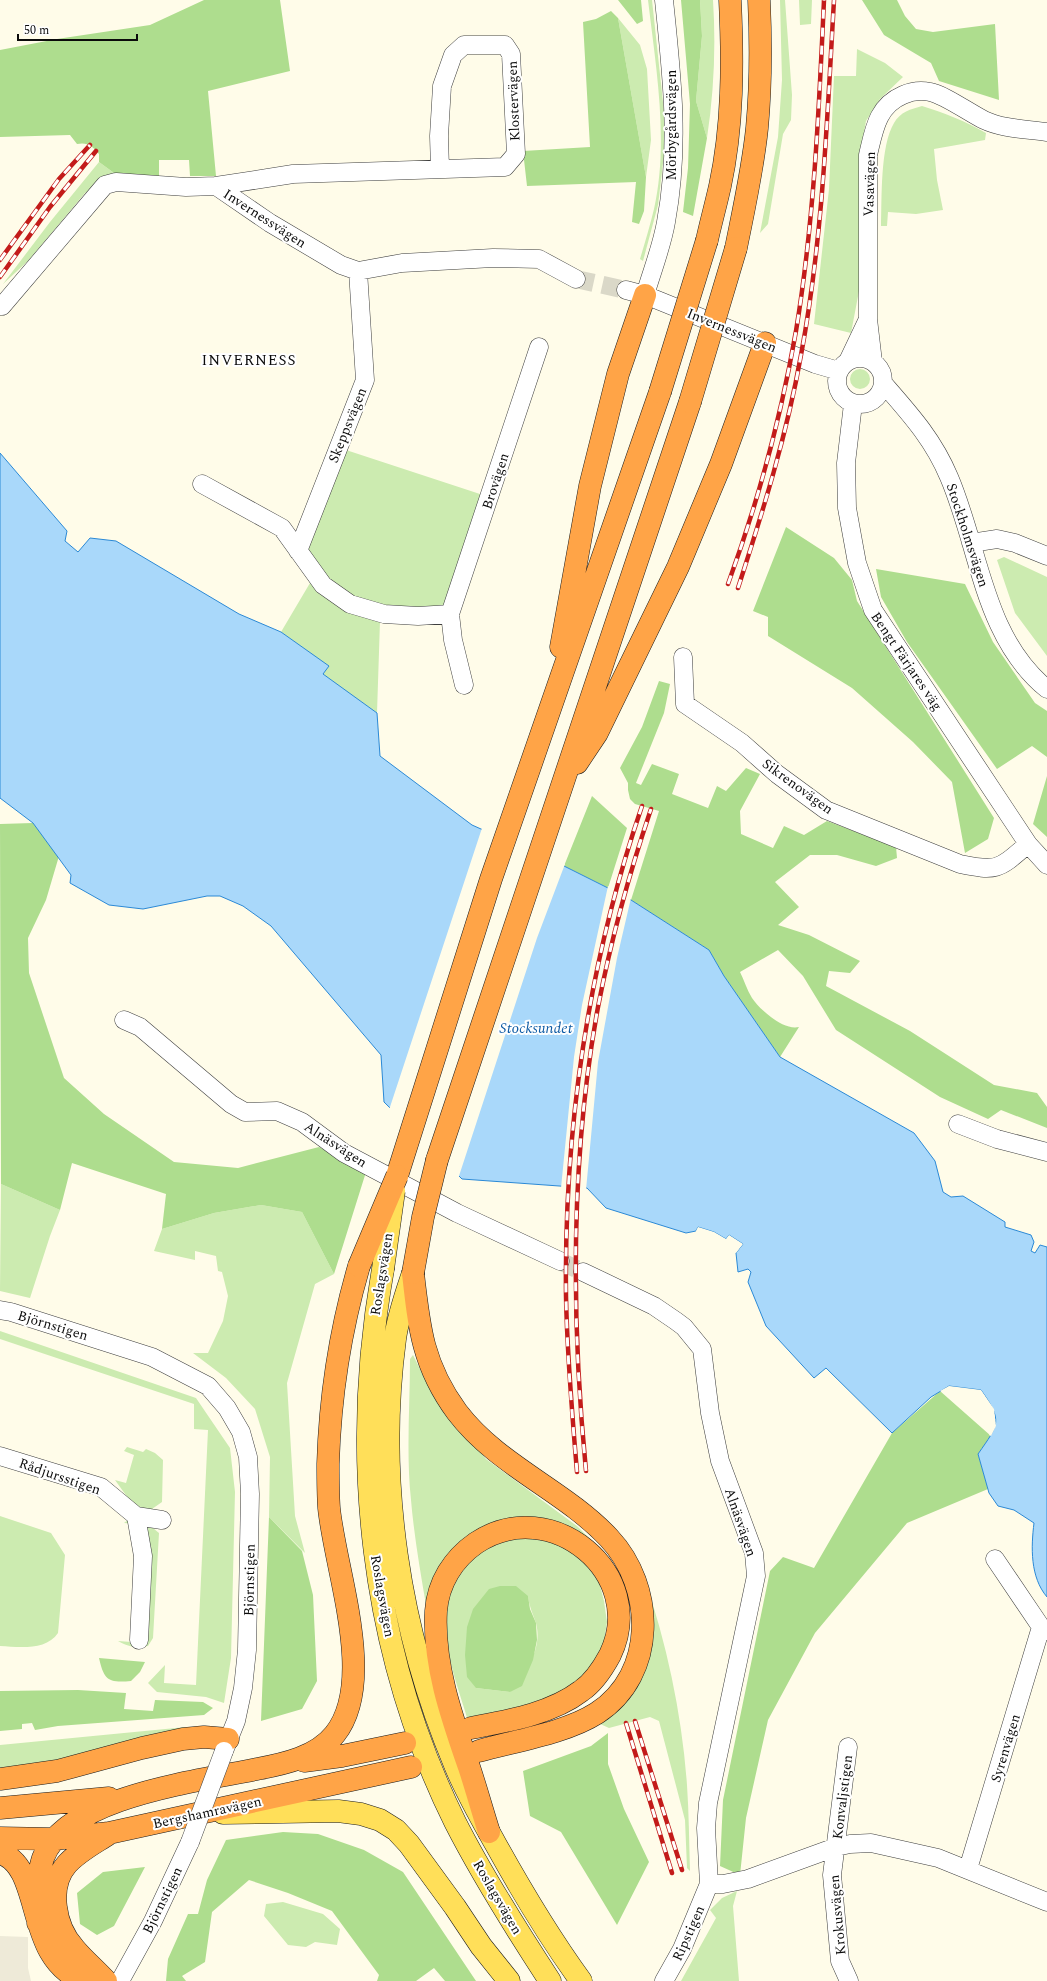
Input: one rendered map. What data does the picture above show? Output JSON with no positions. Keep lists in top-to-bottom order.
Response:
{
  "streets": {
    "highway": ["Bergshamravägen"],
    "main road": ["Roslagsvägen"],
    "street": [
      "Klostervägen",
      "Mörbygårdsvägen",
      "Vasavägen",
      "Invernessvägen",
      "Skeppsvägen",
      "Brovägen",
      "Stockholmsvägen",
      "Bengt Färjares väg",
      "Sikrenovägen",
      "Alnäsvägen",
      "Björnstigen",
      "Rådjursstigen",
      "Syrenvägen",
      "Konvaljstigen",
      "Krokusvägen",
      "Ripstigen"
    ]
  },
  "crossings": [
    ["Klostervägen", "Invernessvägen"],
    ["Mörbygårdsvägen", "Invernessvägen"],
    ["Vasavägen", "Invernessvägen"],
    ["Vasavägen", "Stockholmsvägen"],
    ["Vasavägen", "Bengt Färjares väg"],
    ["Invernessvägen", "Skeppsvägen"],
    ["Invernessvägen", "Stockholmsvägen"],
    ["Invernessvägen", "Bengt Färjares väg"],
    ["Stockholmsvägen", "Bengt Färjares väg"],
    ["Bengt Färjares väg", "Sikrenovägen"],
    ["Alnäsvägen", "Ripstigen"],
    ["Konvaljstigen", "Krokusvägen"]
  ],
  "districts": ["INVERNESS"],
  "water": ["Stocksundet"],
  "scale_bar": "50 m"
}
